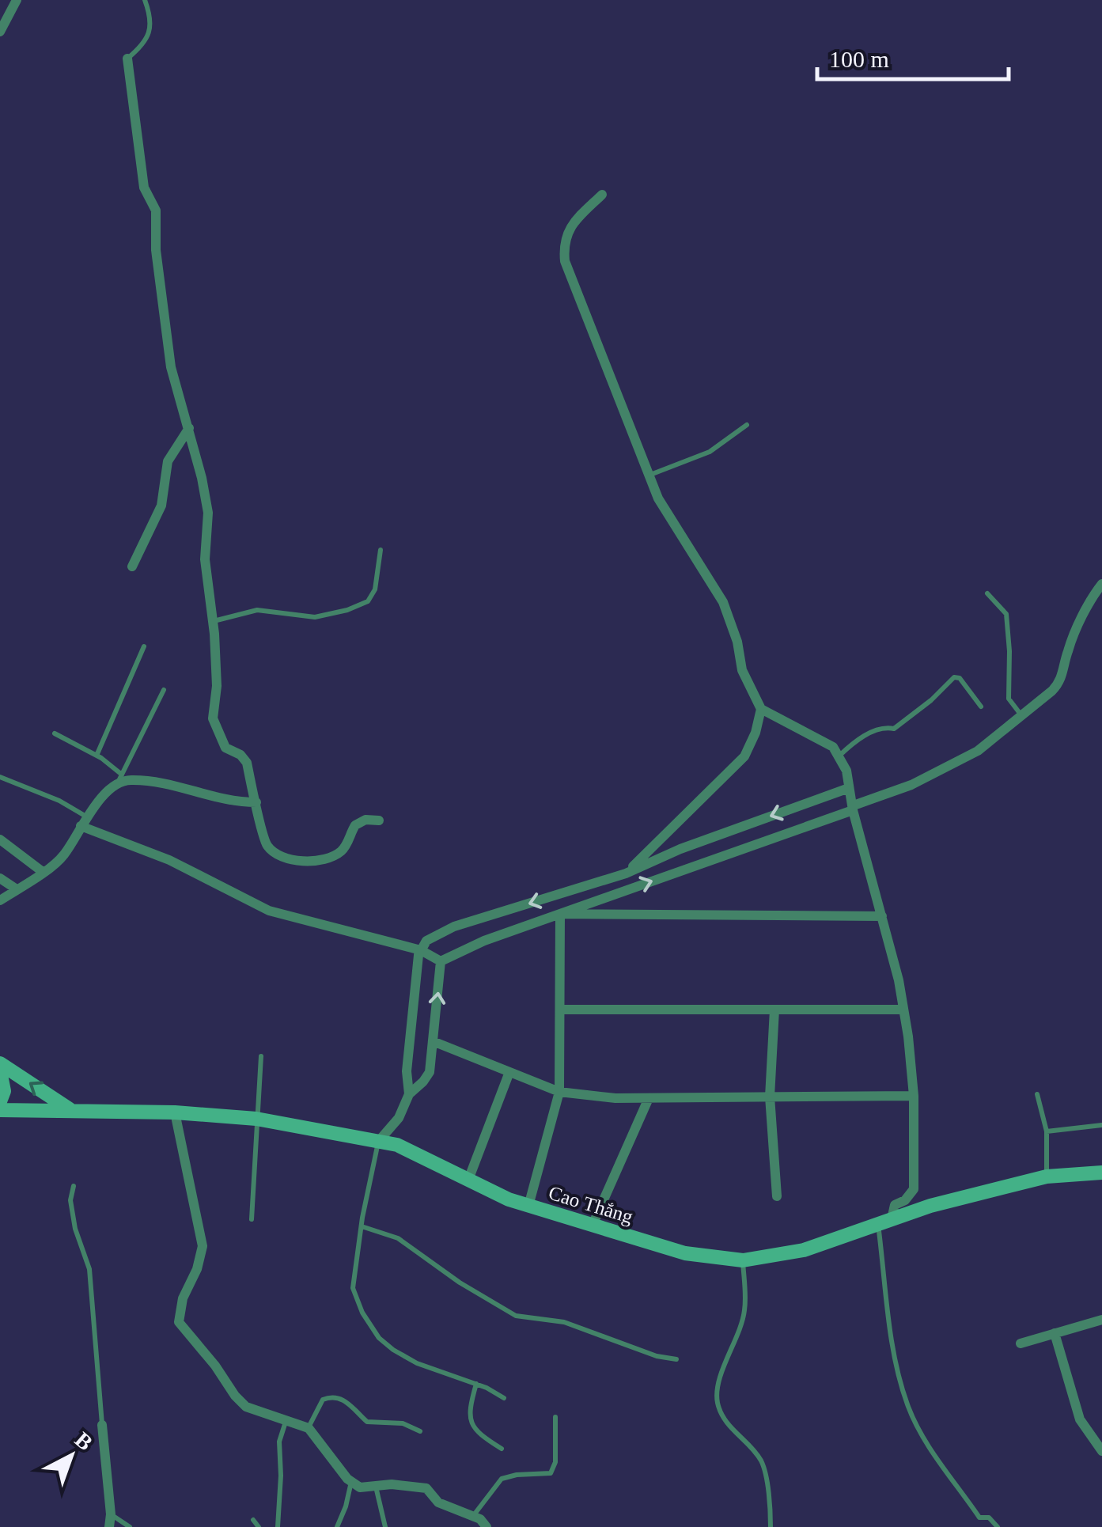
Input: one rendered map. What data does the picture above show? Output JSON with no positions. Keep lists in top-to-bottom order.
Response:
{
  "streets": {
    "main road": ["Cao Thắng"]
  },
  "scale_bar": "100 m",
  "north": "top right"
}
